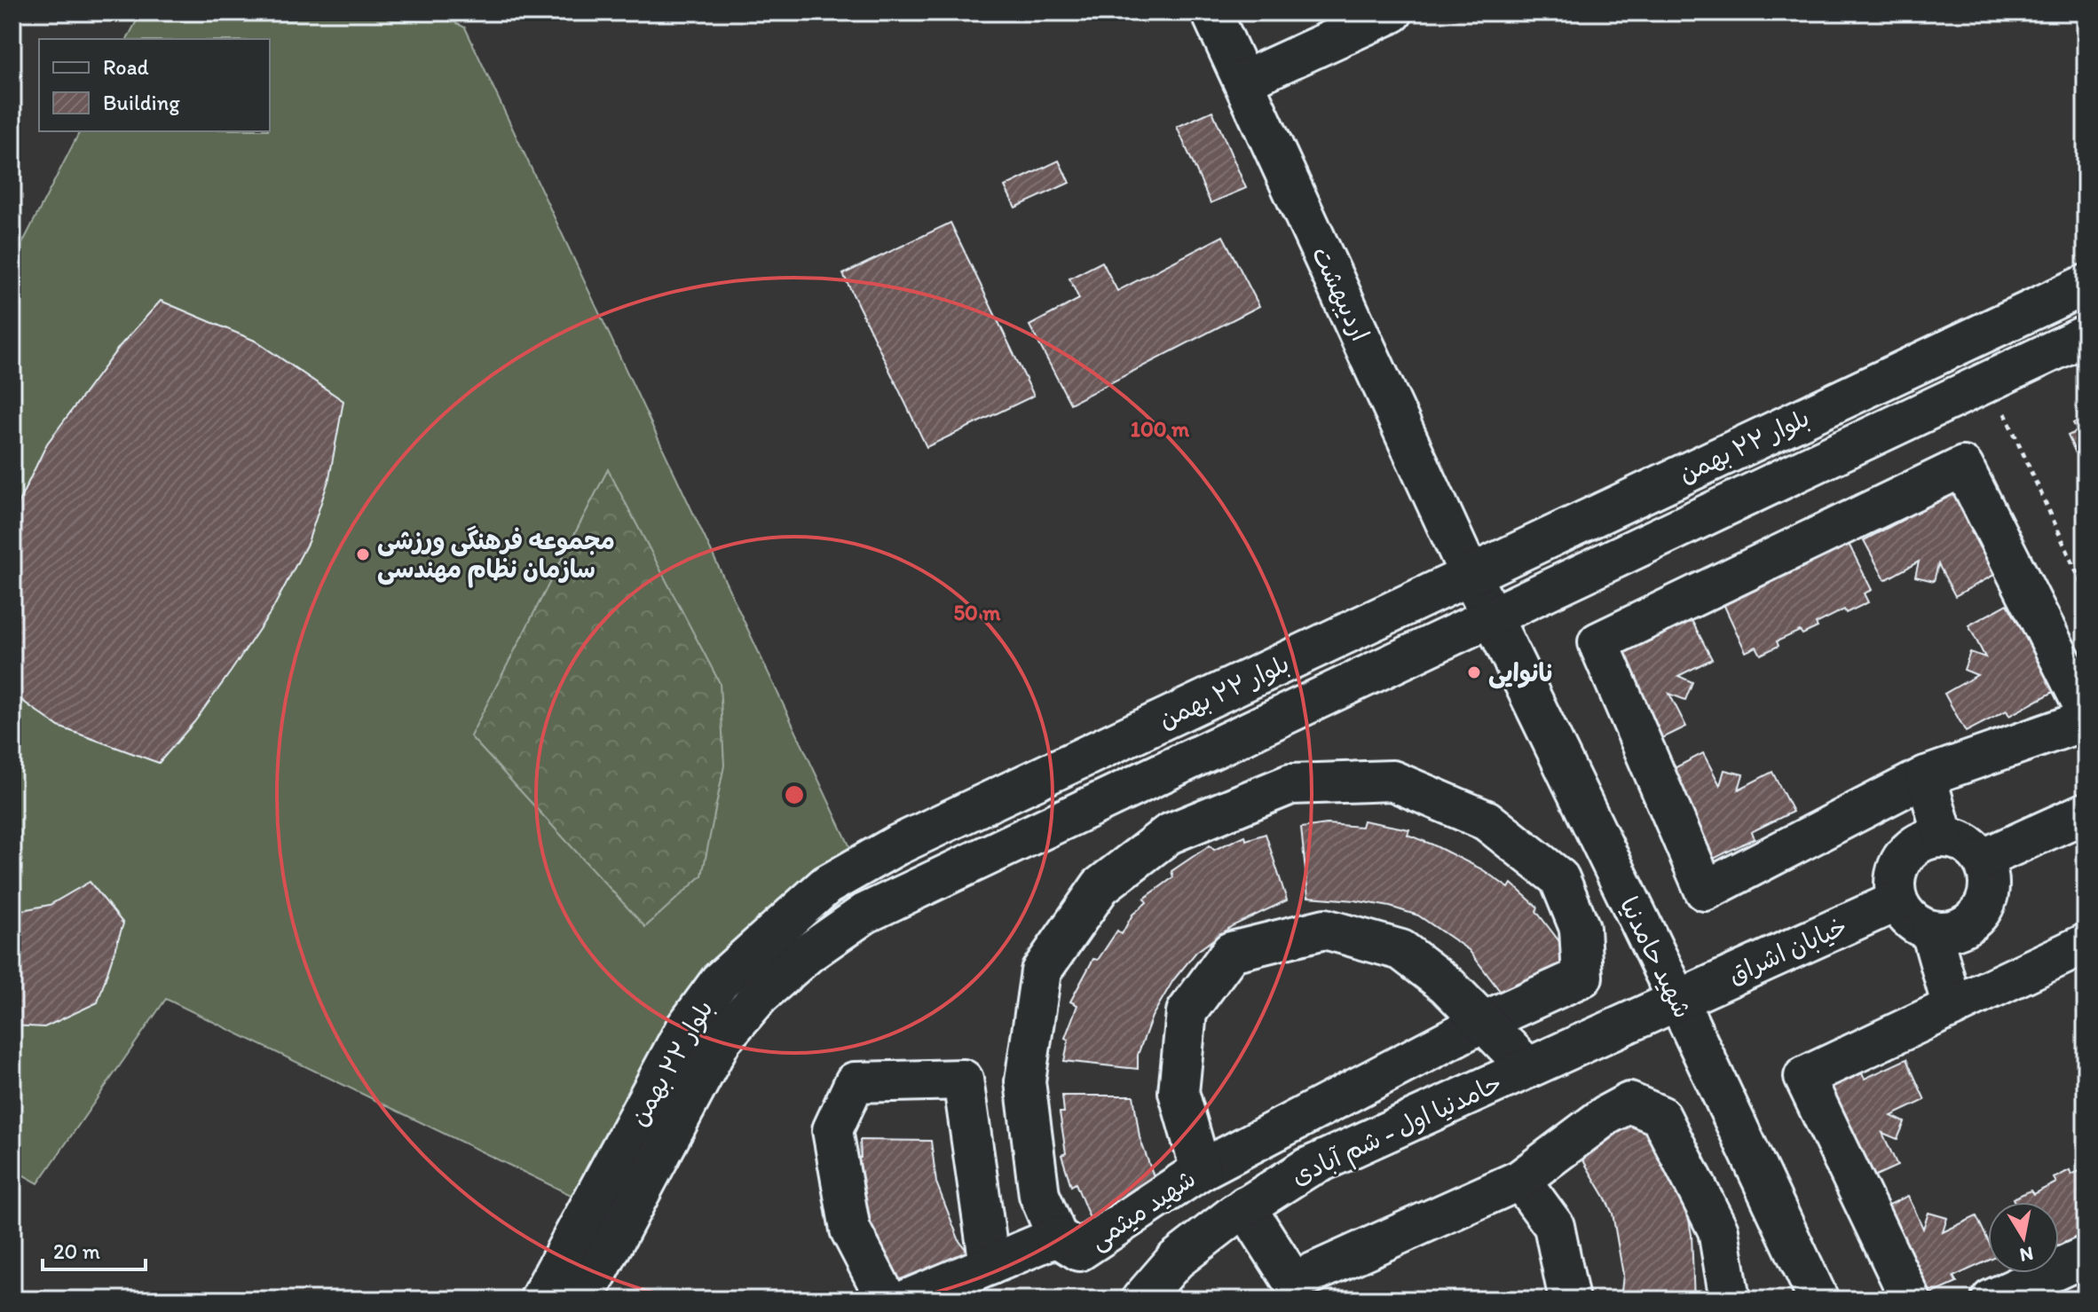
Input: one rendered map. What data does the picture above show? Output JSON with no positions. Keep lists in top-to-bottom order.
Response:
{
  "streets": {
    "street": [
      "اردیبهشت",
      "بلوار ۲۲ بهمن",
      "خیابان اشراق",
      "شهید حامدنیا",
      "حامدنیا اول - شم آبادی",
      "شهید میثمی"
    ]
  },
  "crossings": [
    ["اردیبهشت", "بلوار ۲۲ بهمن"],
    ["اردیبهشت", "شهید حامدنیا"],
    ["بلوار ۲۲ بهمن", "شهید حامدنیا"],
    ["خیابان اشراق", "شهید حامدنیا"],
    ["خیابان اشراق", "حامدنیا اول - شم آبادی"],
    ["شهید حامدنیا", "حامدنیا اول - شم آبادی"]
  ],
  "places": ["مجموعه فرهنگی ورزشی سازمان نظام مهندسی", "نانوایی"],
  "legend": ["Road", "Building"],
  "scale_bar": "20 m",
  "north": "bottom",
  "rings": ["100 m", "50 m"]
}
